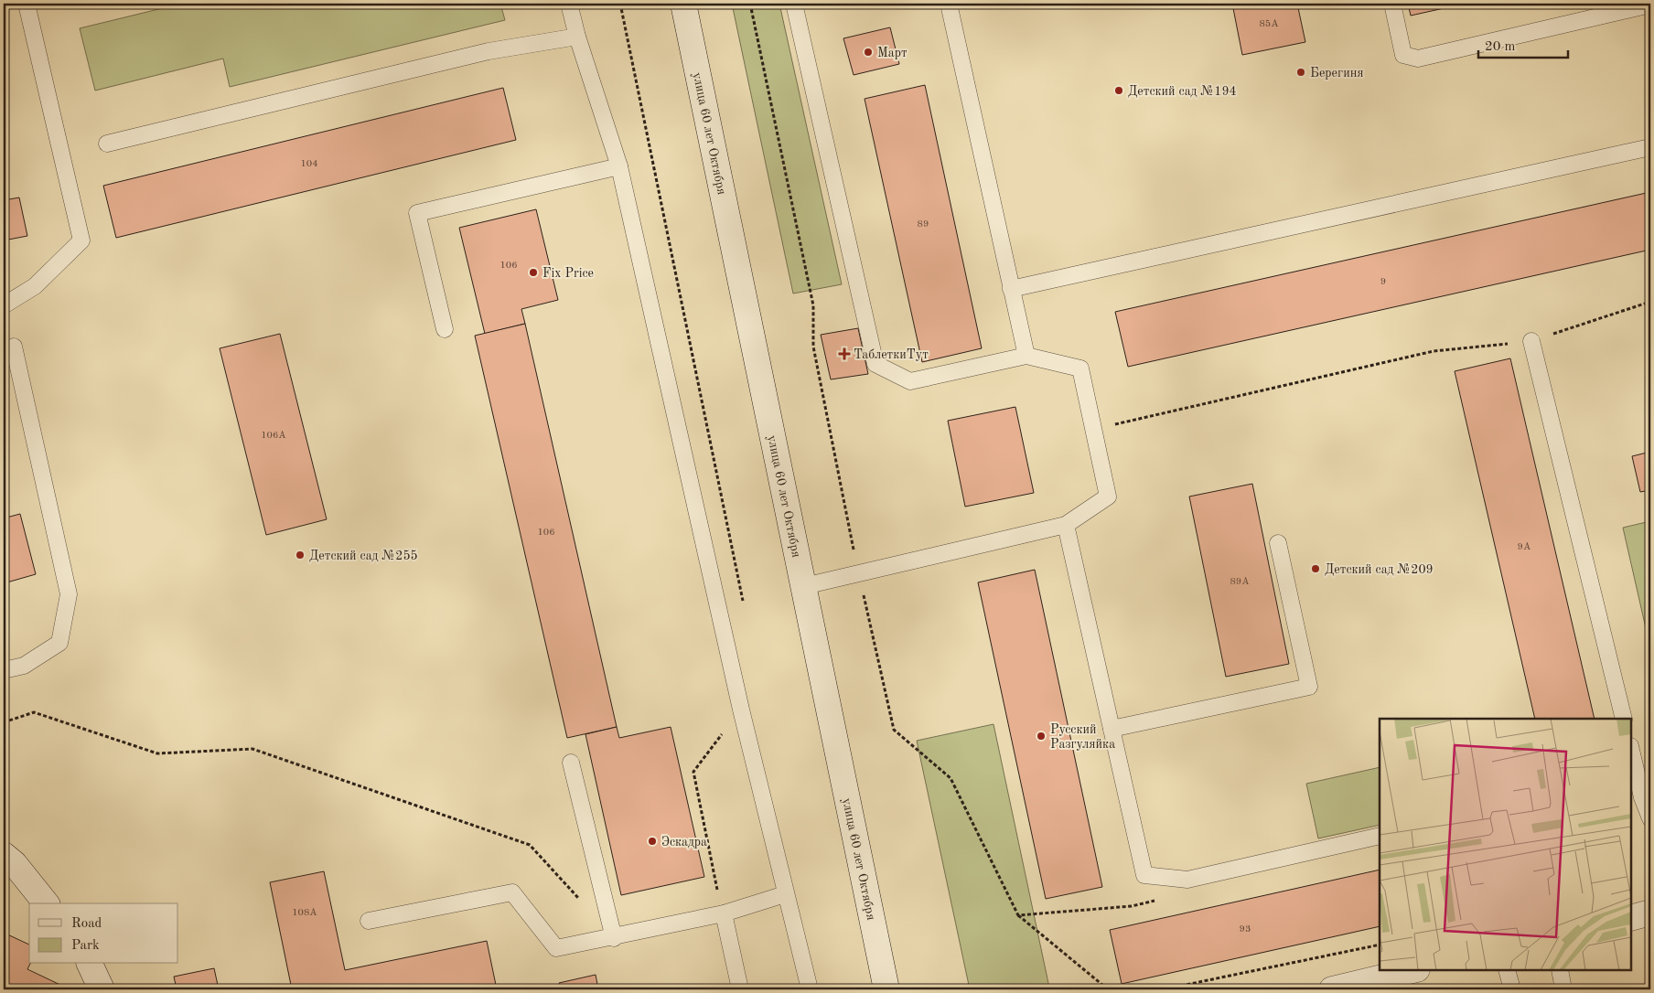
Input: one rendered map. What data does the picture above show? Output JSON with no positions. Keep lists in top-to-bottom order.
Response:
{
  "streets": {
    "main road": ["улица 60 лет Октября"]
  },
  "places": {
    "other": [
      "Март",
      "Берегиня",
      "Детский сад №194",
      "Fix Price",
      "Детский сад №255",
      "Детский сад №209",
      "Русский Разгуляйка",
      "Эскадра"
    ],
    "health": ["ТаблеткиТут"]
  },
  "house_numbers": [
    "85А",
    "104",
    "89",
    "106",
    "9",
    "106А",
    "106",
    "9А",
    "89А",
    "108А",
    "93"
  ],
  "legend": ["Road", "Park"],
  "scale_bar": "20 m"
}
